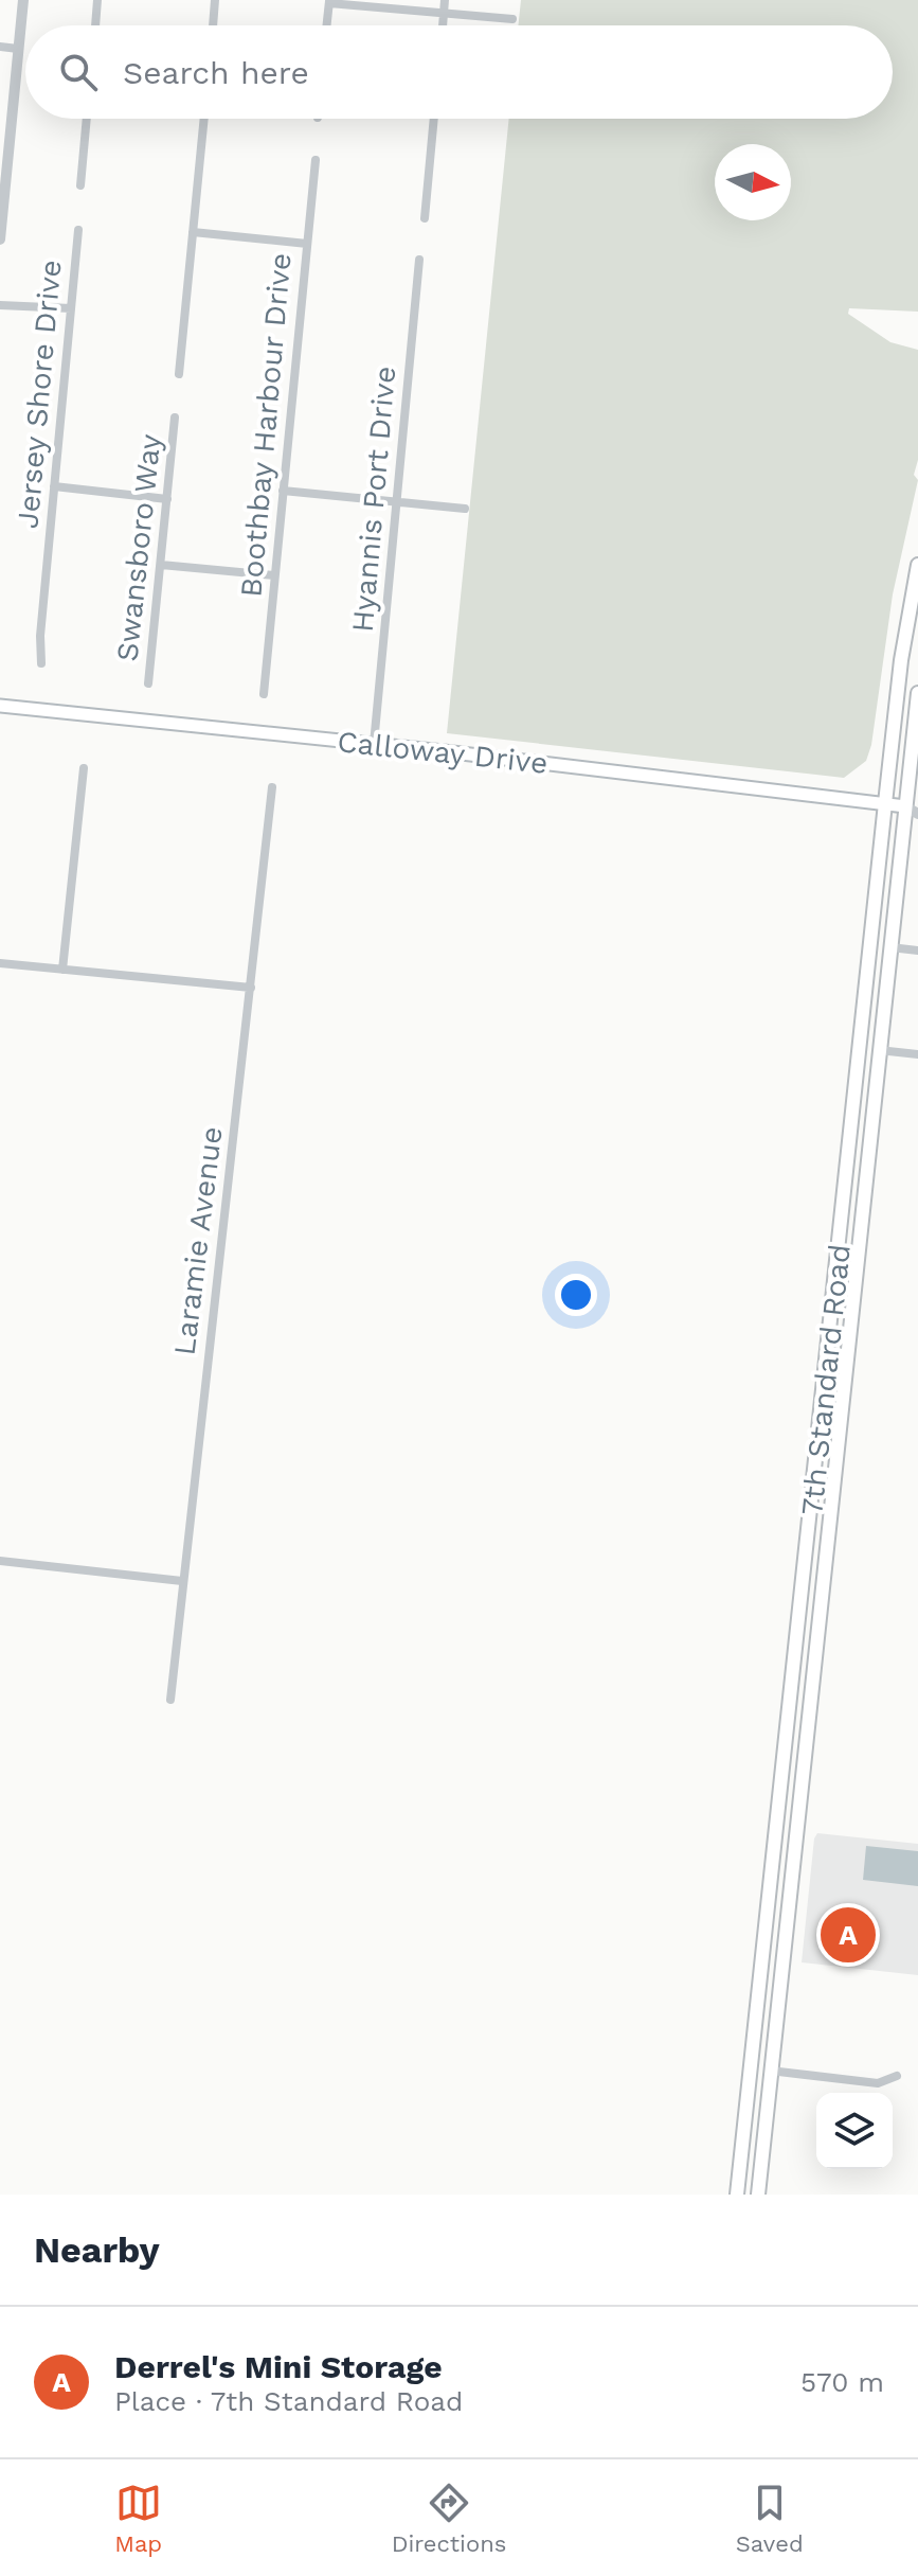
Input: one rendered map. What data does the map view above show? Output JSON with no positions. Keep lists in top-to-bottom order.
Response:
{
  "streets": {
    "main road": ["Calloway Drive", "7th Standard Road"],
    "street": [
      "Jersey Shore Drive",
      "Boothbay Harbour Drive",
      "Hyannis Port Drive",
      "Swansboro Way",
      "Laramie Avenue"
    ]
  },
  "crossings": [
    ["Hyannis Port Drive", "Calloway Drive"],
    ["Calloway Drive", "7th Standard Road"]
  ],
  "north": "right",
  "page": {
    "search": "Search here",
    "pins": "A",
    "heading": "Nearby",
    "list": [
      {
        "mark": "A",
        "name": "Derrel's Mini Storage",
        "note": "Place · 7th Standard Road",
        "value": "570 m"
      }
    ],
    "nav": ["Map", "Directions", "Saved"]
  }
}
